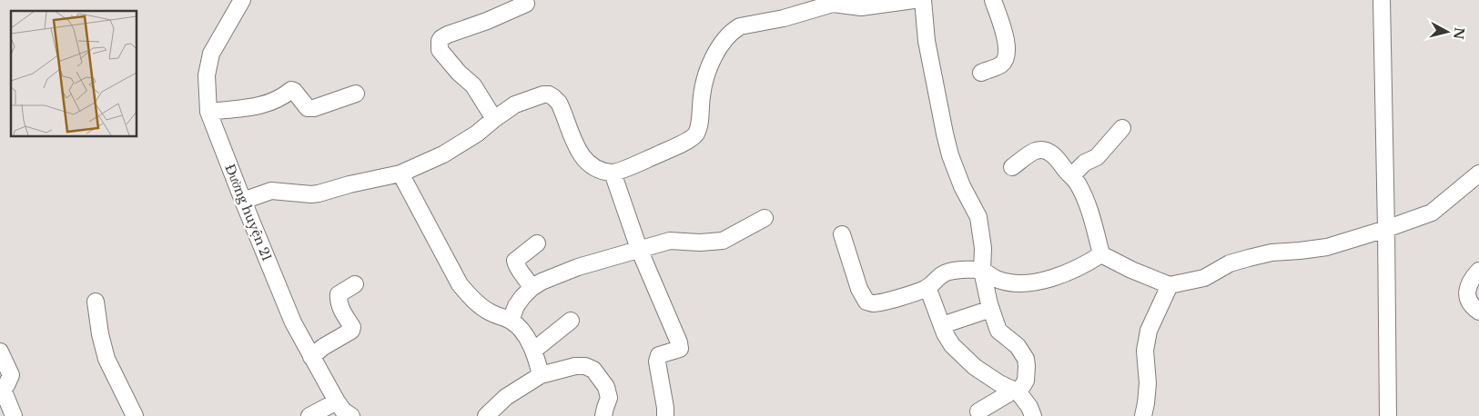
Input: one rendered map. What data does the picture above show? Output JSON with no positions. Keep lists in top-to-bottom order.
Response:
{
  "streets": {
    "street": ["Đường huyện 21"]
  },
  "north": "right"
}
